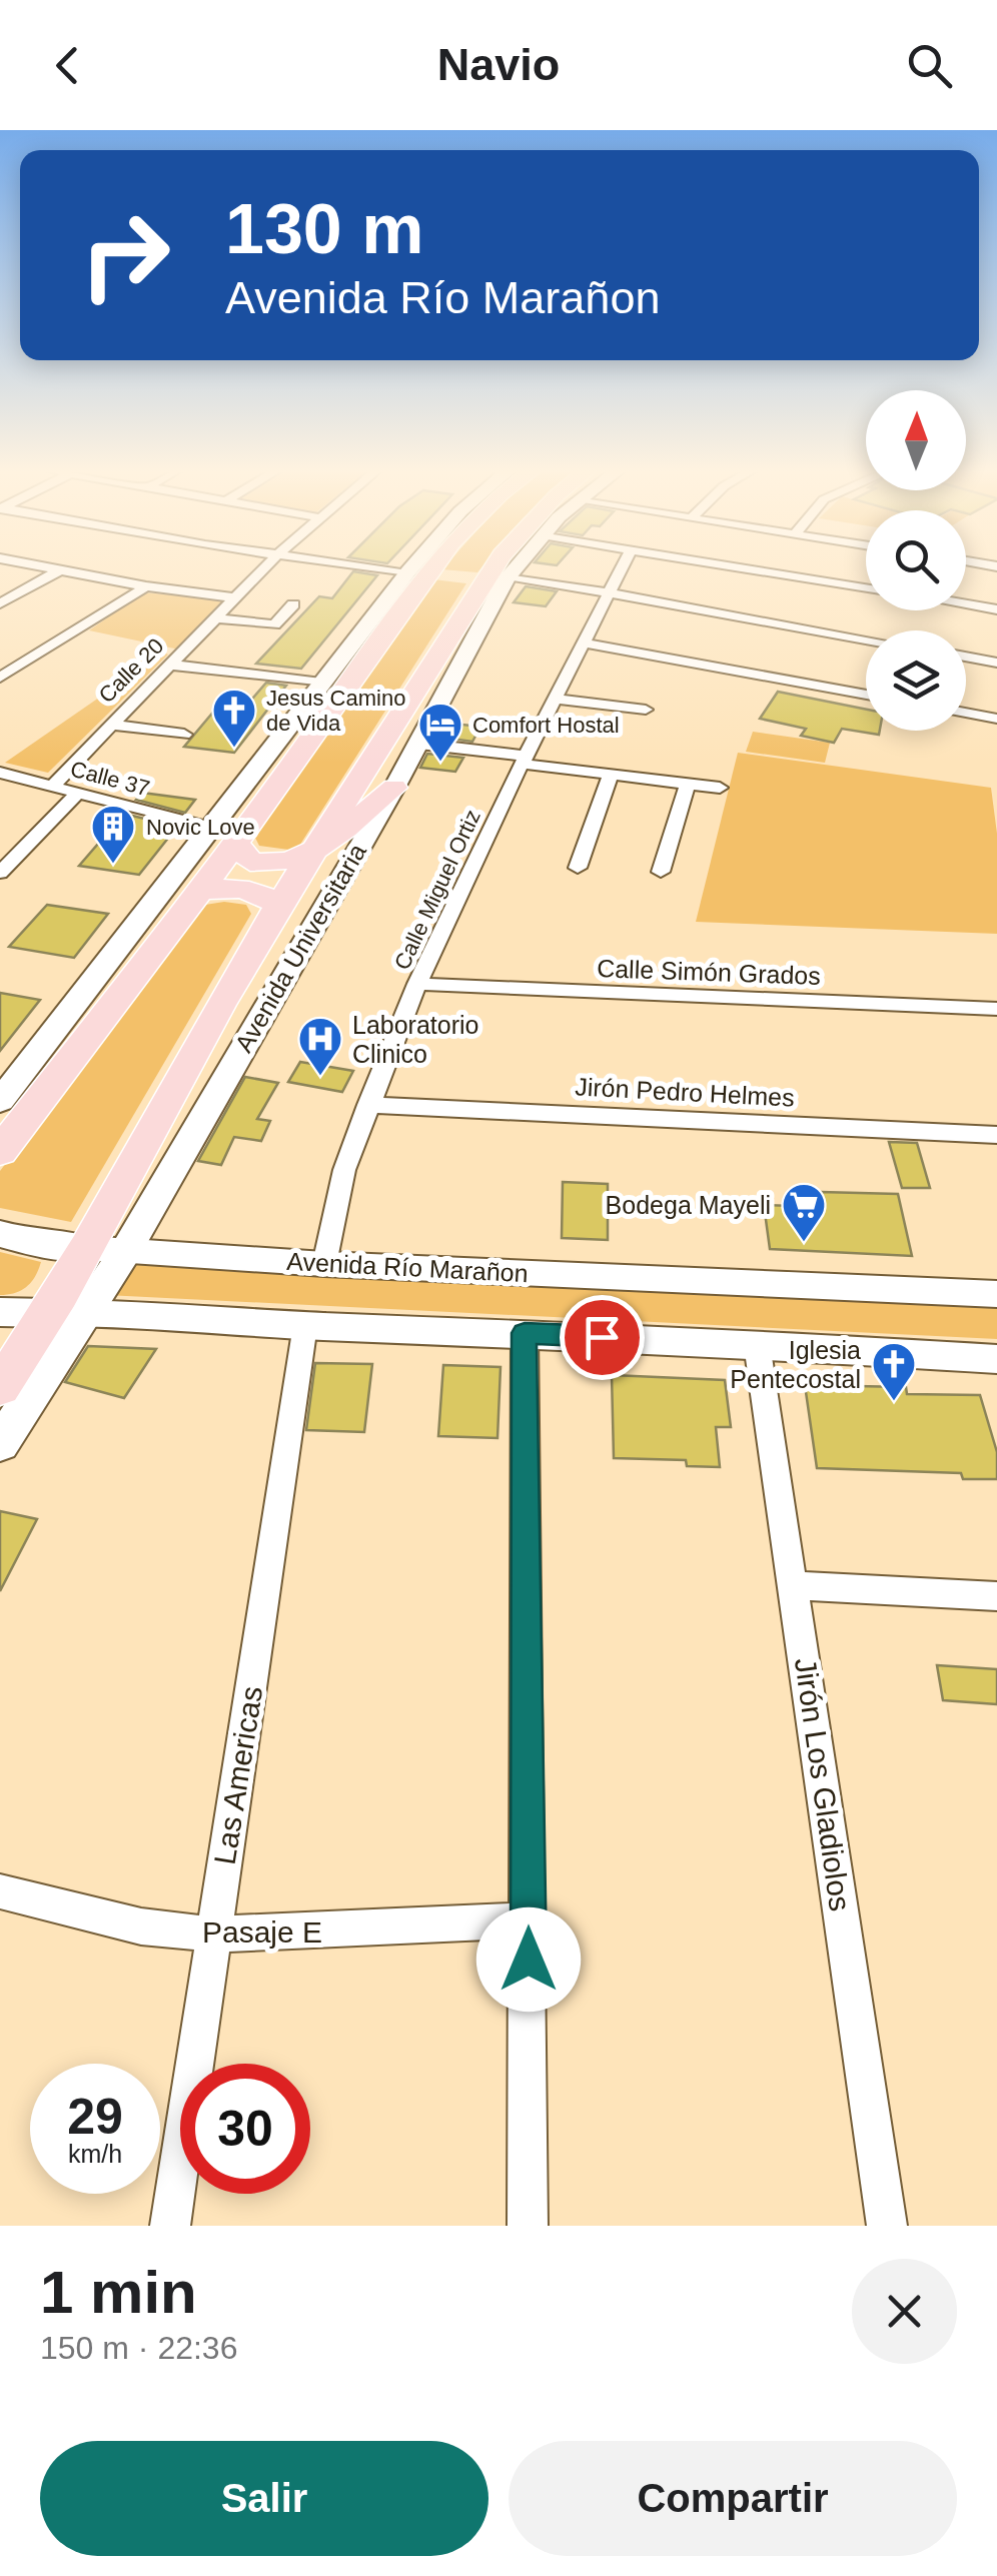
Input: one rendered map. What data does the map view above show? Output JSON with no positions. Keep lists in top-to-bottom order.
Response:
{
  "streets": {
    "main road": ["Avenida Universitaria", "Avenida Río Marañon"],
    "street": [
      "Calle 20",
      "Calle 37",
      "Calle Miguel Ortiz",
      "Calle Simón Grados",
      "Jirón Pedro Helmes",
      "Las Americas",
      "Jirón Los Gladiolos",
      "Pasaje E"
    ]
  },
  "crossings": [
    ["Calle 20", "Calle 37"],
    ["Calle Miguel Ortiz", "Calle Simón Grados"],
    ["Calle Miguel Ortiz", "Jirón Pedro Helmes"],
    ["Calle Miguel Ortiz", "Avenida Río Marañon"],
    ["Avenida Universitaria", "Avenida Río Marañon"],
    ["Las Americas", "Pasaje E"]
  ],
  "places": {
    "church": ["Jesus Camino de Vida", "Iglesia Pentecostal"],
    "hotel": ["Comfort Hostal"],
    "building": ["Novic Love"],
    "hospital": ["Laboratorio Clinico"],
    "supermarket": ["Bodega Mayeli"]
  },
  "north": "top",
  "page": {
    "header": "Navio",
    "turn": ["130 m", "Avenida Río Marañon"],
    "speed": "29 km/h",
    "limit": "30",
    "heading": ["1 min", "150 m · 22:36"],
    "buttons": ["Salir", "Compartir"]
  }
}
